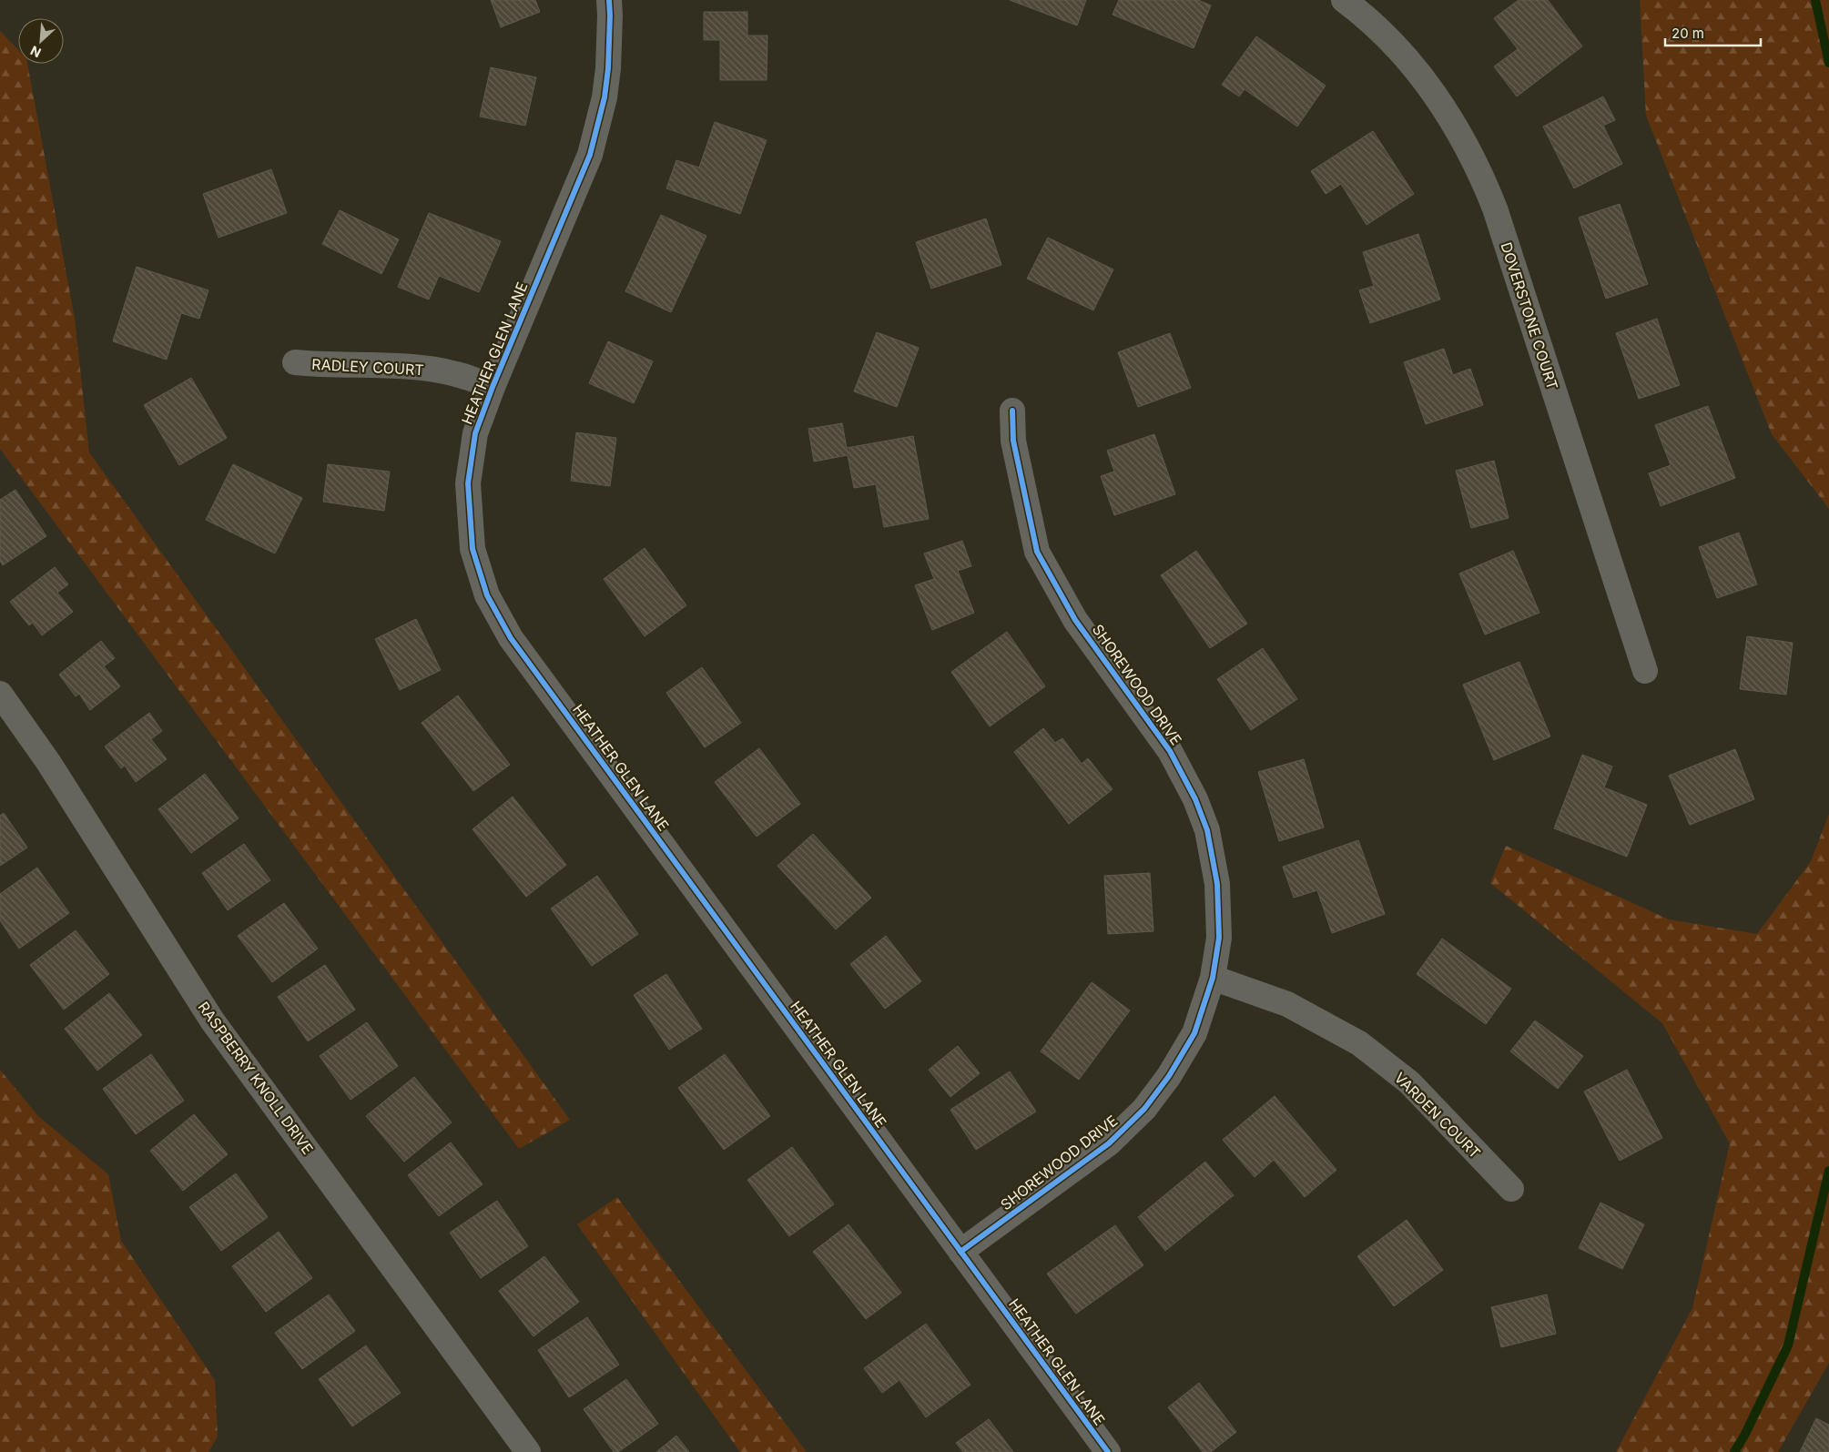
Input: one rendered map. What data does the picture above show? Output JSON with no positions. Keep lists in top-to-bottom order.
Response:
{
  "streets": {
    "street": [
      "DOVERSTONE COURT",
      "HEATHER GLEN LANE",
      "RADLEY COURT",
      "SHOREWOOD DRIVE",
      "RASPBERRY KNOLL DRIVE",
      "VARDEN COURT"
    ]
  },
  "crossings": [
    ["HEATHER GLEN LANE", "RADLEY COURT"],
    ["HEATHER GLEN LANE", "SHOREWOOD DRIVE"],
    ["SHOREWOOD DRIVE", "VARDEN COURT"]
  ],
  "scale_bar": "20 m",
  "north": "bottom left"
}
